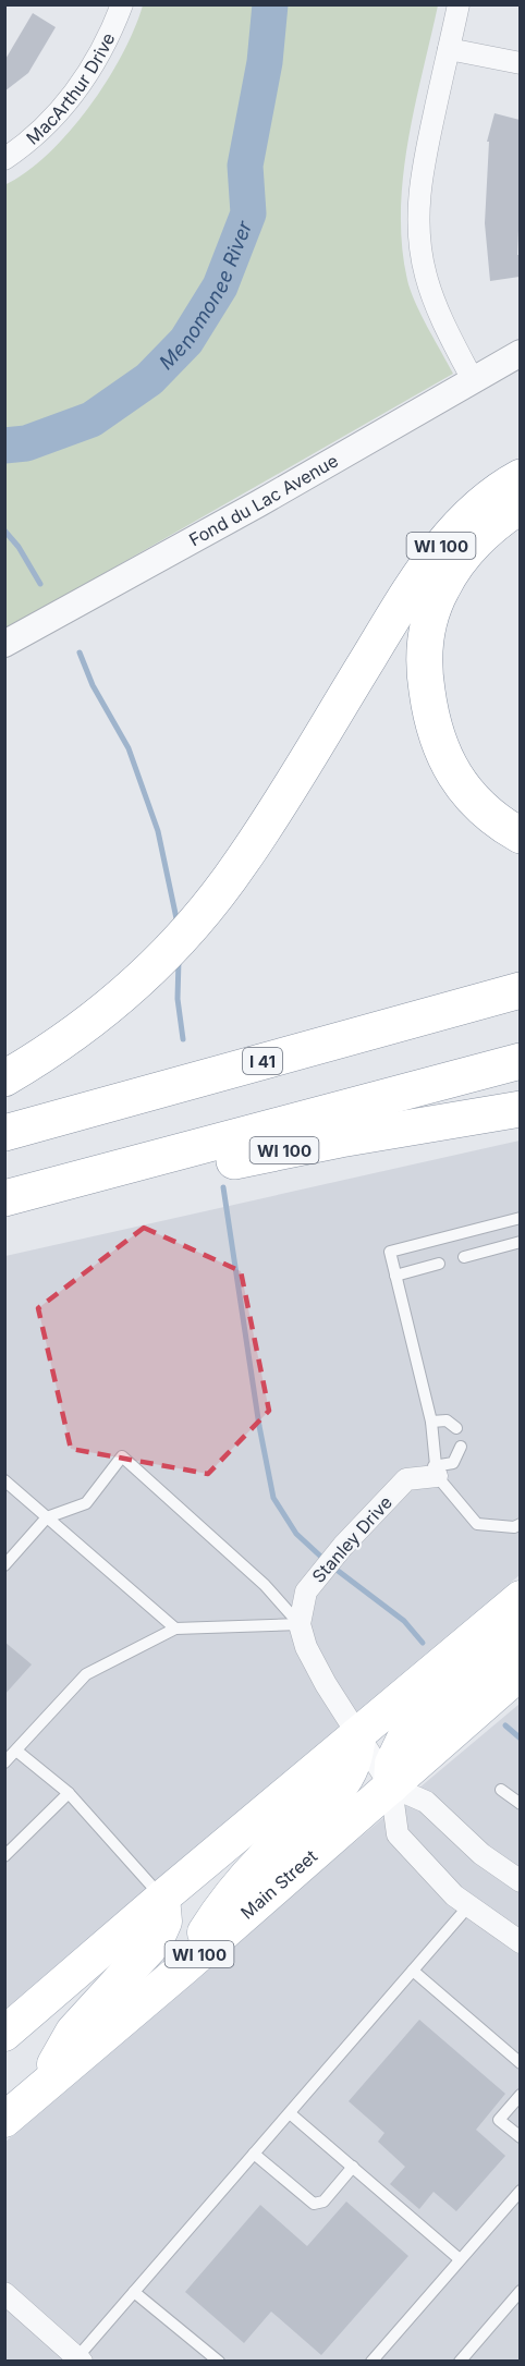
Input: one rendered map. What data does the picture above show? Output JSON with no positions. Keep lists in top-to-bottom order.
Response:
{
  "streets": {
    "highway": ["WI 100", "I 41"],
    "main road": ["Main Street"],
    "street": ["MacArthur Drive", "Fond du Lac Avenue", "Stanley Drive"]
  },
  "crossings": [
    ["Stanley Drive", "Main Street"]
  ],
  "water": ["Menomonee River"]
}
